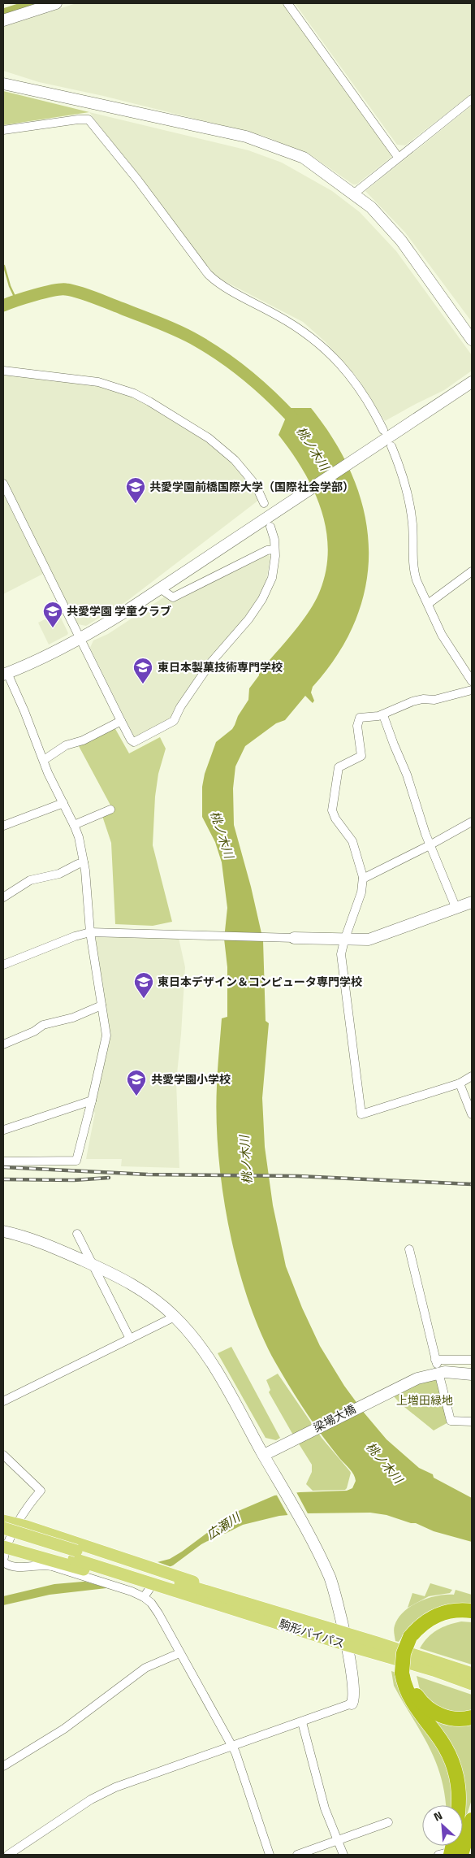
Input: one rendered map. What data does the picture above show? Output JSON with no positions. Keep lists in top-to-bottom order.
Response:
{
  "streets": {
    "main road": ["駒形バイパス"],
    "street": ["梁場大橋"]
  },
  "water": ["桃ノ木川", "広瀬川"],
  "parks": ["上増田緑地"],
  "places": {
    "school or university": [
      "共愛学園前橋国際大学（国際社会学部）",
      "共愛学園 学童クラブ",
      "東日本製菓技術専門学校",
      "東日本デザイン＆コンピュータ専門学校",
      "共愛学園小学校"
    ]
  },
  "north": "top left"
}
